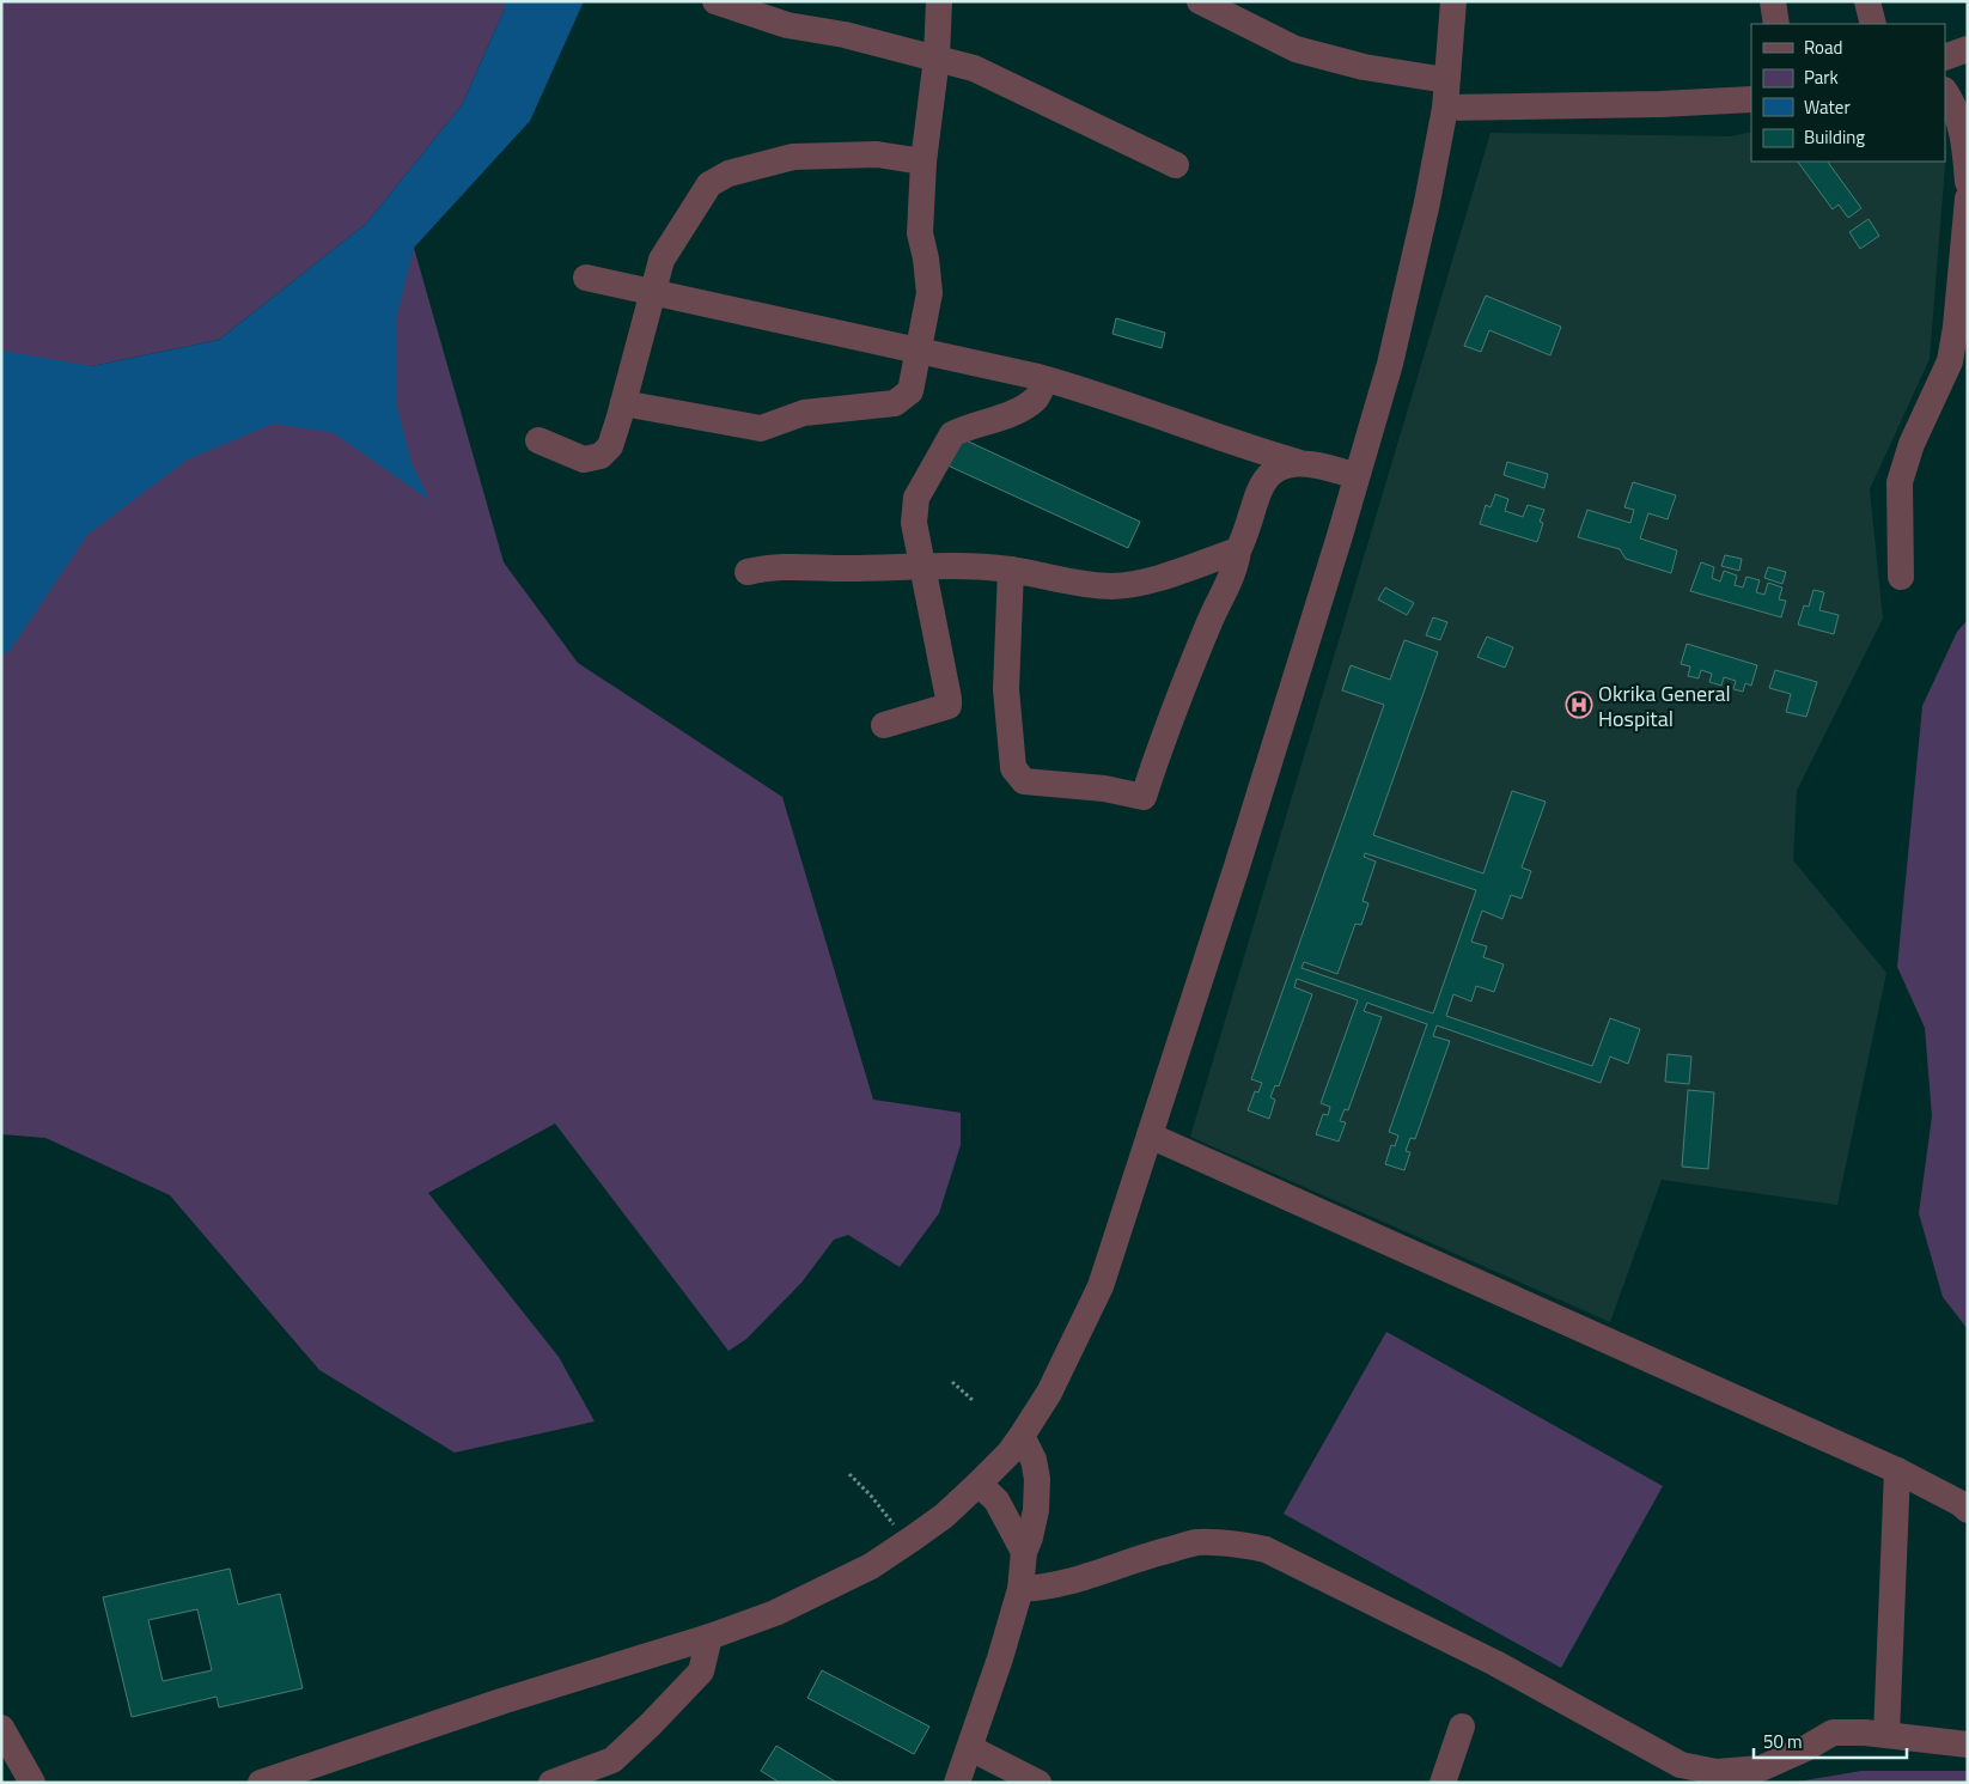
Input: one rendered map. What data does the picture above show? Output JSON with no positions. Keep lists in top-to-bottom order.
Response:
{
  "places": {
    "hospital": ["Okrika General Hospital"]
  },
  "legend": [
    "Road",
    "Park",
    "Water",
    "Building"
  ],
  "scale_bar": "50 m"
}
